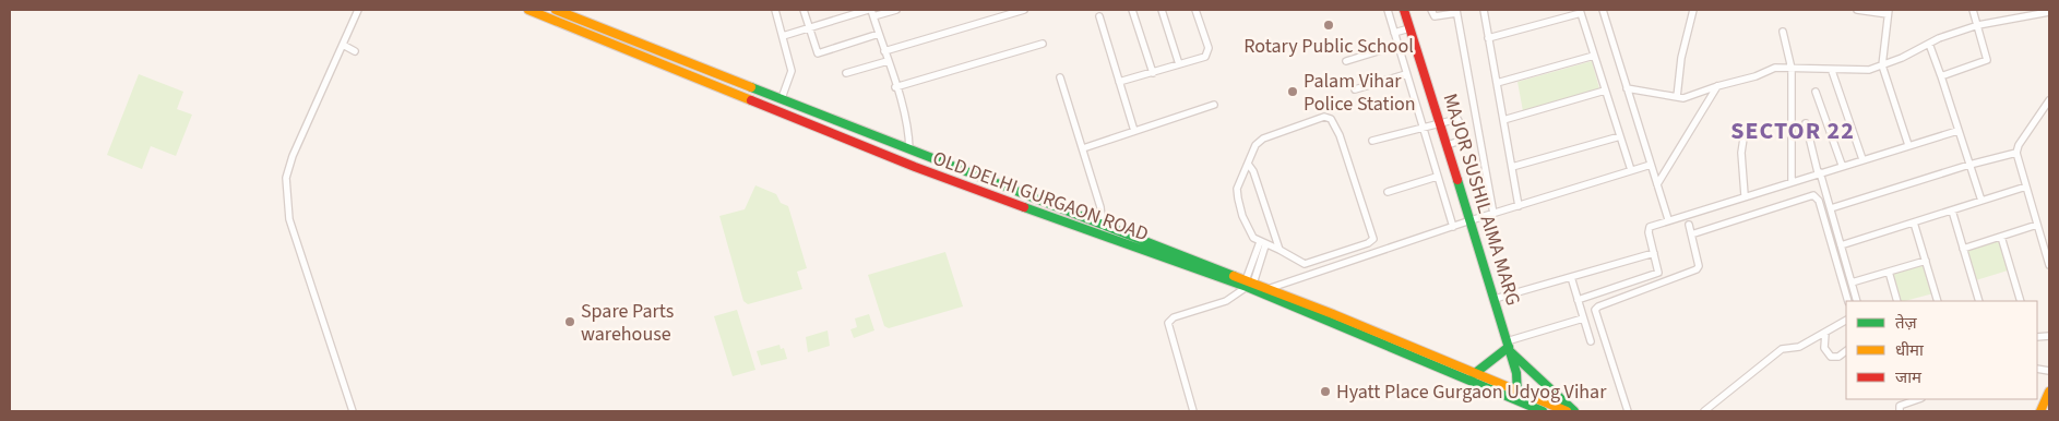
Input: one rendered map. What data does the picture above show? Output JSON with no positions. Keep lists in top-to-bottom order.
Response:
{
  "streets": {
    "main road": ["OLD DELHI GURGAON ROAD", "MAJOR SUSHIL AIMA MARG"]
  },
  "crossings": [
    ["OLD DELHI GURGAON ROAD", "MAJOR SUSHIL AIMA MARG"]
  ],
  "districts": ["SECTOR 22"],
  "places": [
    "Rotary Public School",
    "Palam Vihar Police Station",
    "Spare Parts warehouse",
    "Hyatt Place Gurgaon Udyog Vihar"
  ],
  "legend": ["तेज़", "धीमा", "जाम"]
}
